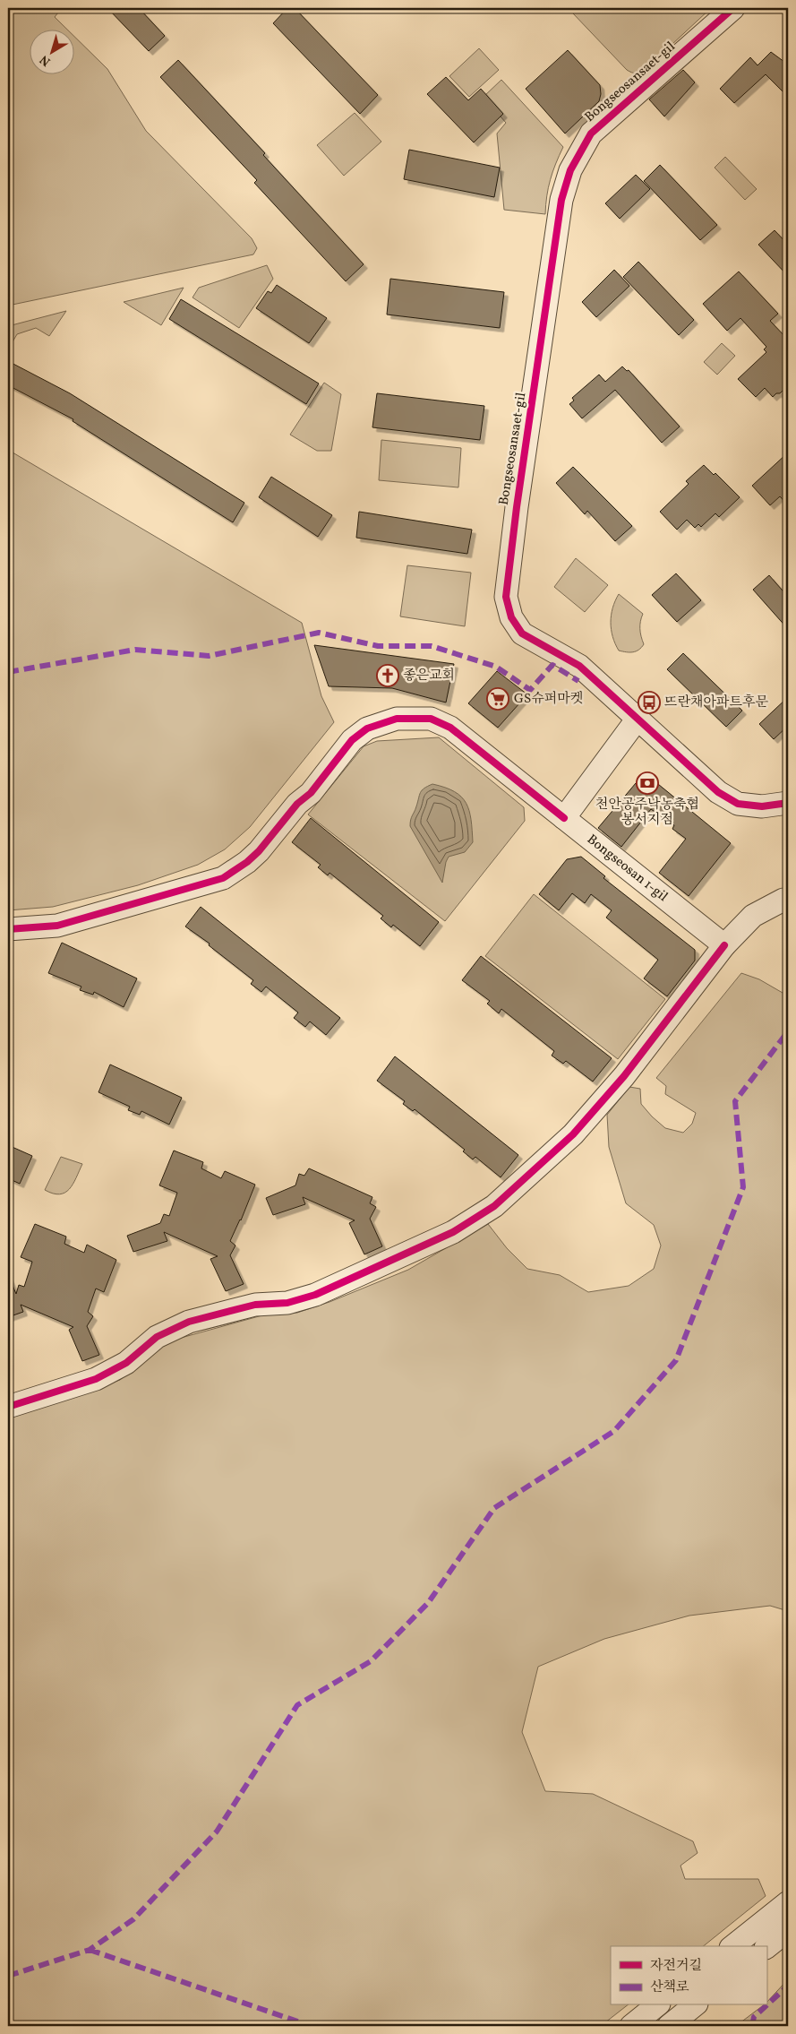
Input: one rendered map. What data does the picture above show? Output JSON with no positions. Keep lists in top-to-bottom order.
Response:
{
  "streets": {
    "street": ["Bongseosansaet-gil", "Bongseosan 1-gil"]
  },
  "places": {
    "church": ["좋은교회"],
    "supermarket": ["GS슈퍼마켓"],
    "bus stop": ["뜨란채아파트후문"],
    "bank": ["천안공주낙농축협 봉서지점"]
  },
  "legend": ["자전거길", "산책로"],
  "north": "bottom left"
}
